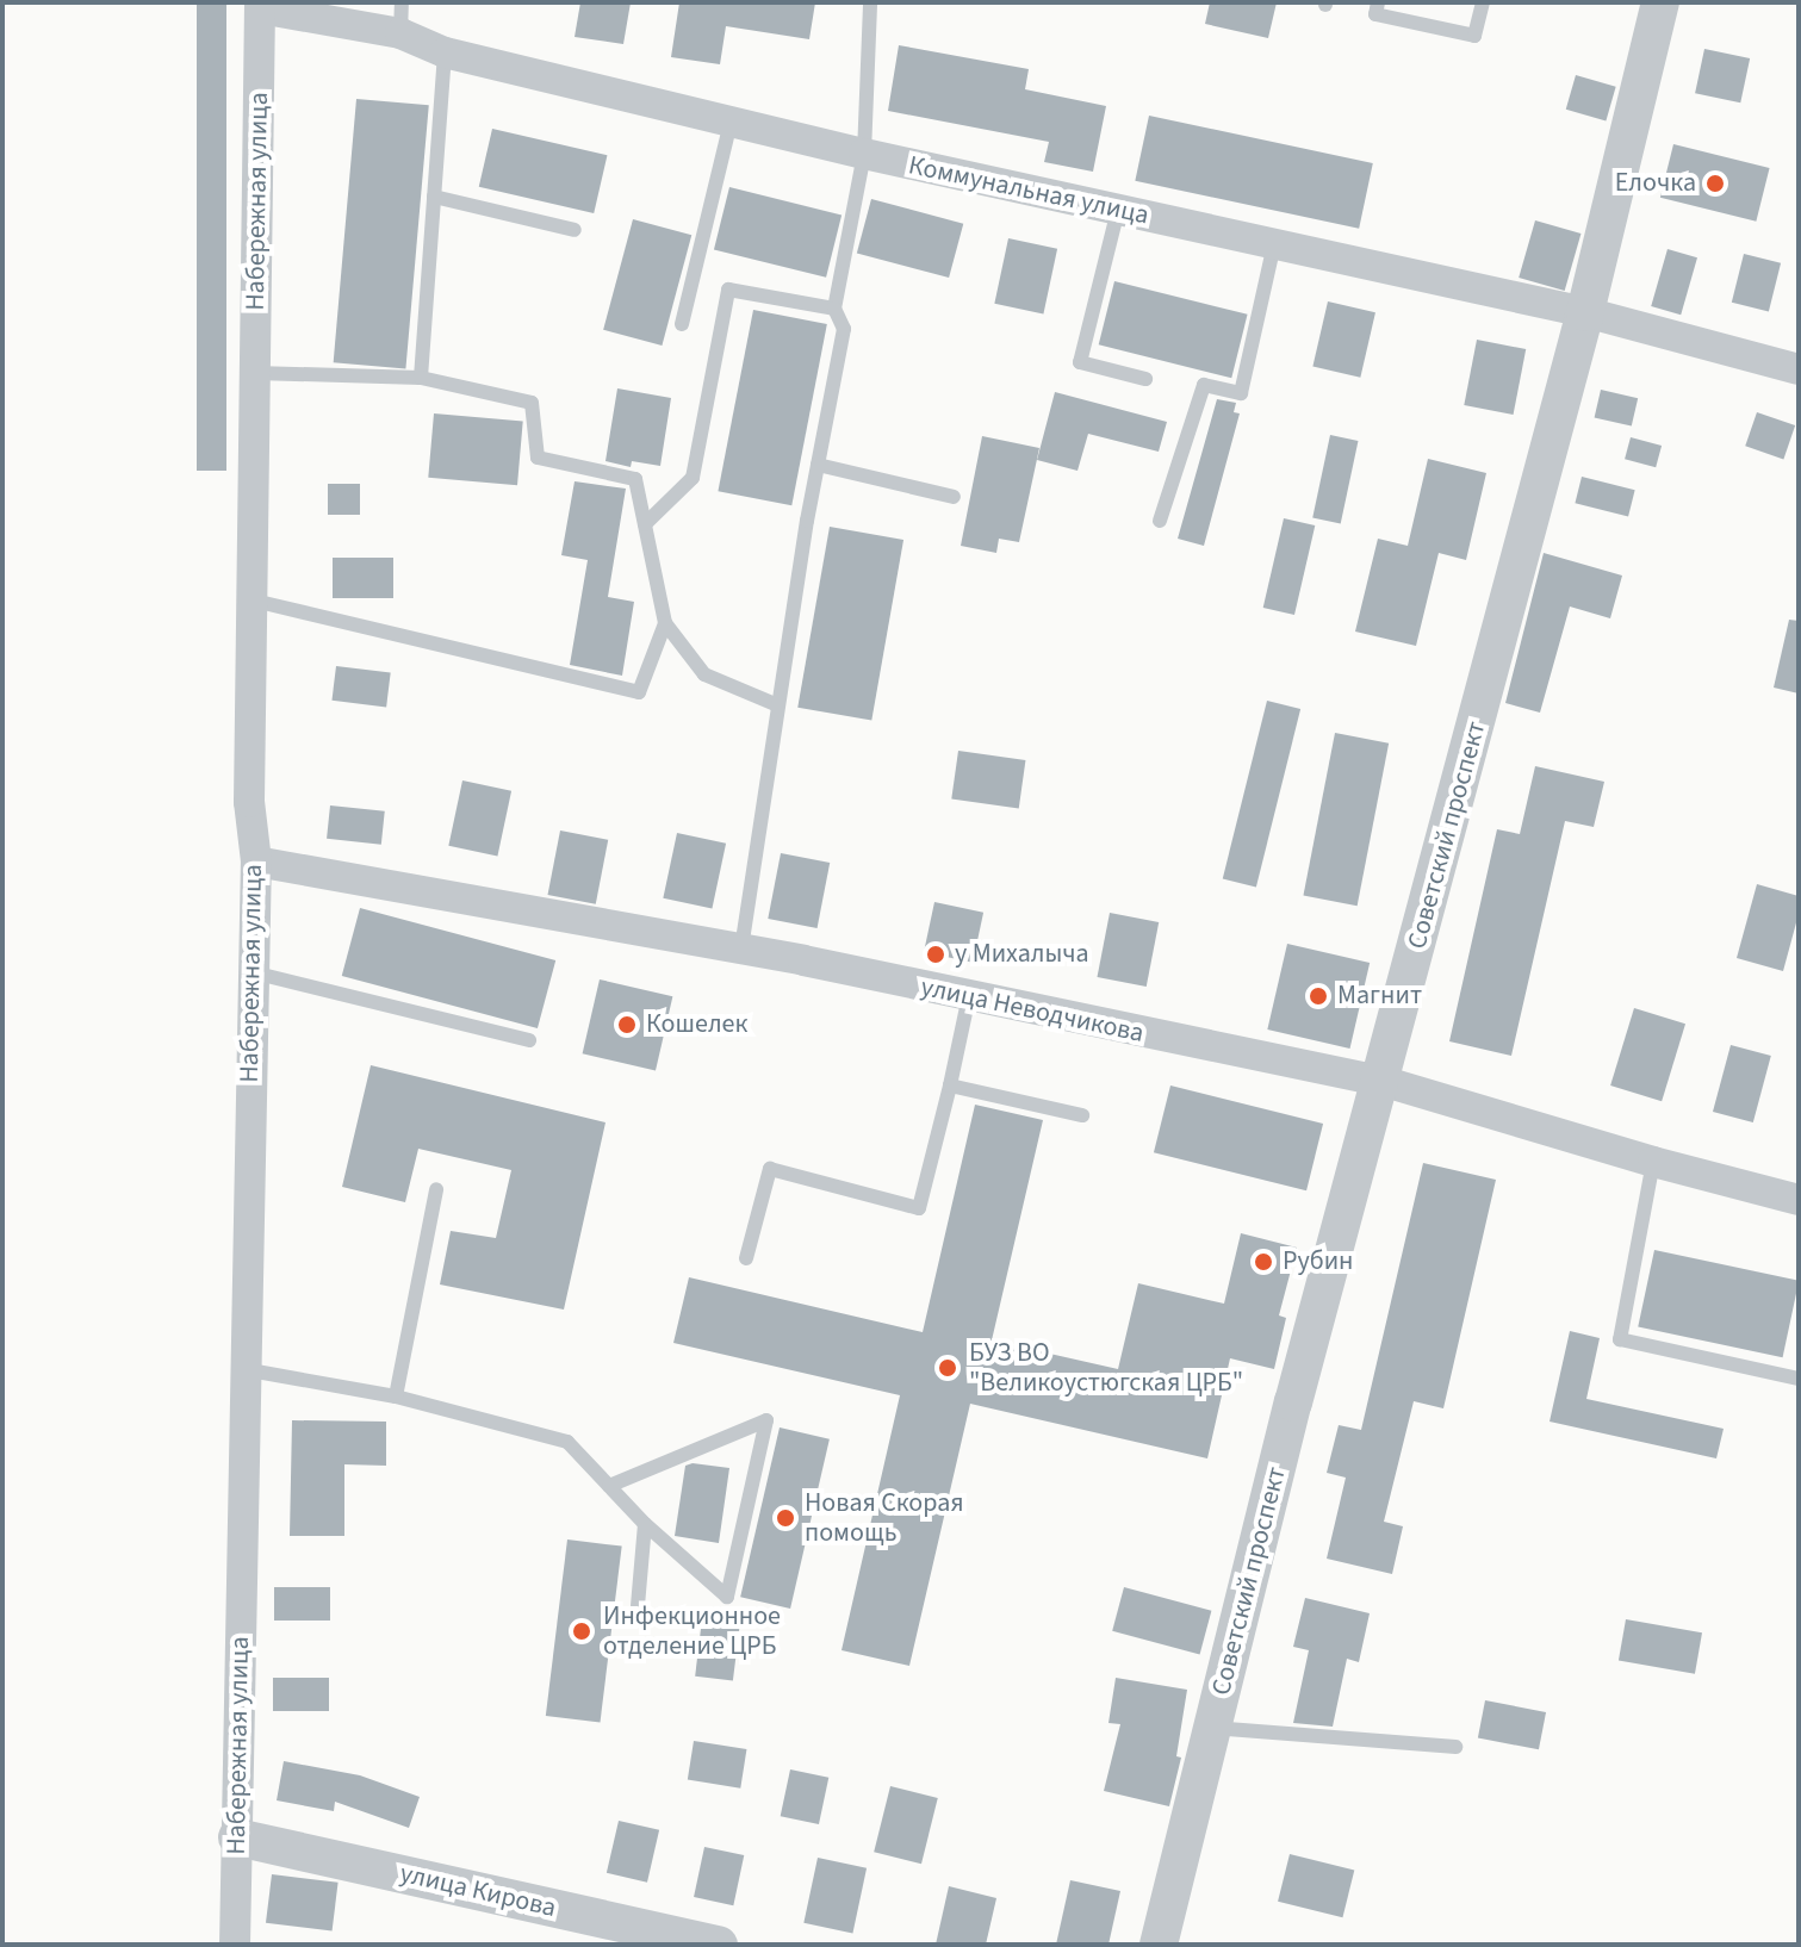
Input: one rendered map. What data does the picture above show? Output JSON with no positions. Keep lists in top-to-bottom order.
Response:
{
  "streets": {
    "street": [
      "Коммунальная улица",
      "Набережная улица",
      "Советский проспект",
      "улица Неводчикова",
      "улица Кирова"
    ]
  },
  "crossings": [
    ["Коммунальная улица", "Набережная улица"],
    ["Коммунальная улица", "Советский проспект"],
    ["Набережная улица", "улица Неводчикова"],
    ["Набережная улица", "улица Кирова"],
    ["Советский проспект", "улица Неводчикова"]
  ],
  "places": [
    "Елочка",
    "у Михалыча",
    "Магнит",
    "Кошелек",
    "Рубин",
    "БУЗ ВО \"Великоустюгская ЦРБ\"",
    "Новая Скорая помощь",
    "Инфекционное отделение ЦРБ"
  ]
}
